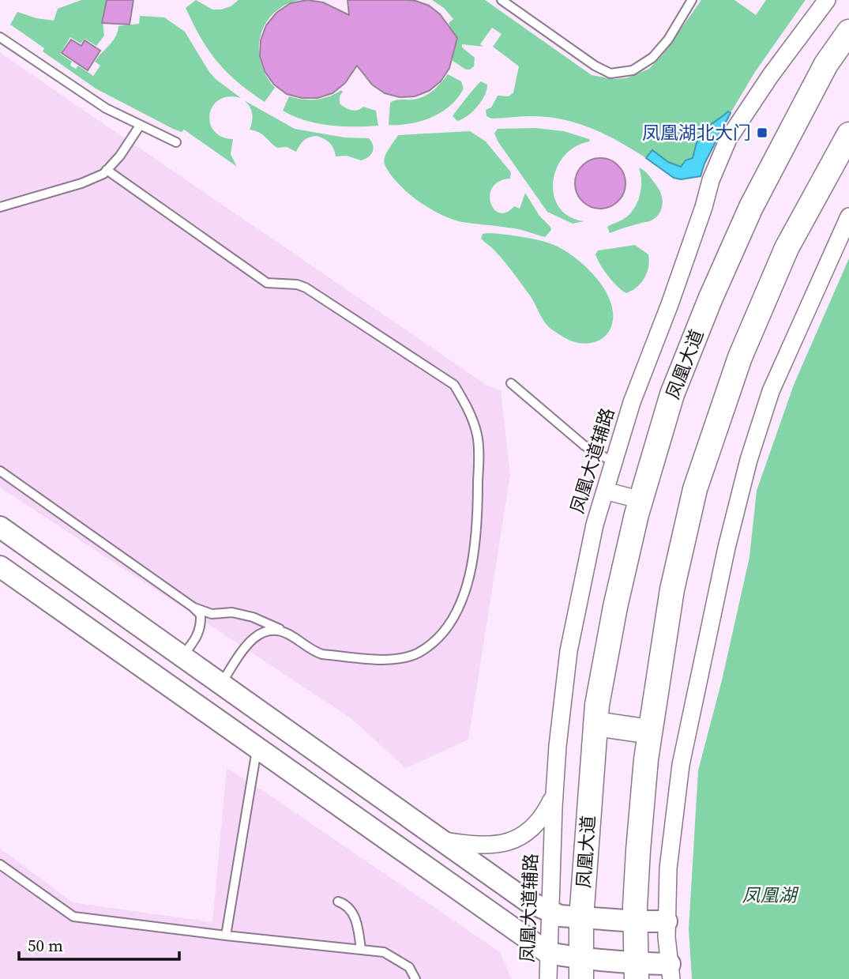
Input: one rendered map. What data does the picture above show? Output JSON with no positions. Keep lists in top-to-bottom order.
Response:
{
  "streets": {
    "main road": ["凤凰大道"],
    "street": ["凤凰大道辅路"]
  },
  "parks": ["凤凰湖"],
  "places": {
    "transit": ["凤凰湖北大门"]
  },
  "scale_bar": "50 m"
}
